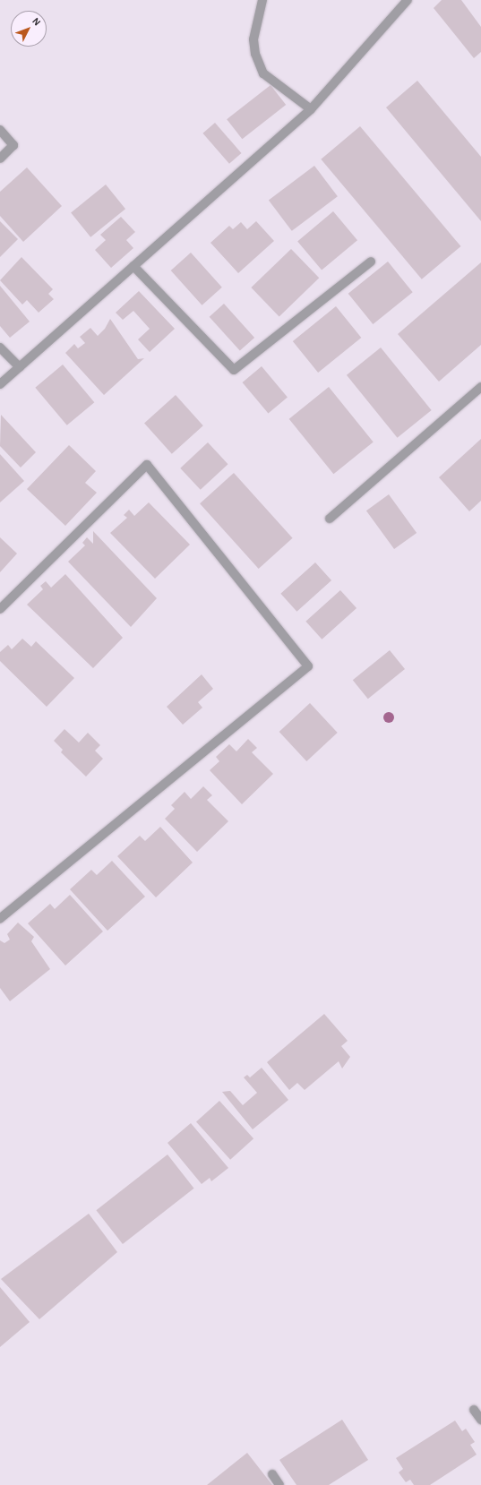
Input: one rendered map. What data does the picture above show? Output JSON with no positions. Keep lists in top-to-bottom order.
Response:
{
  "north": "top right"
}
